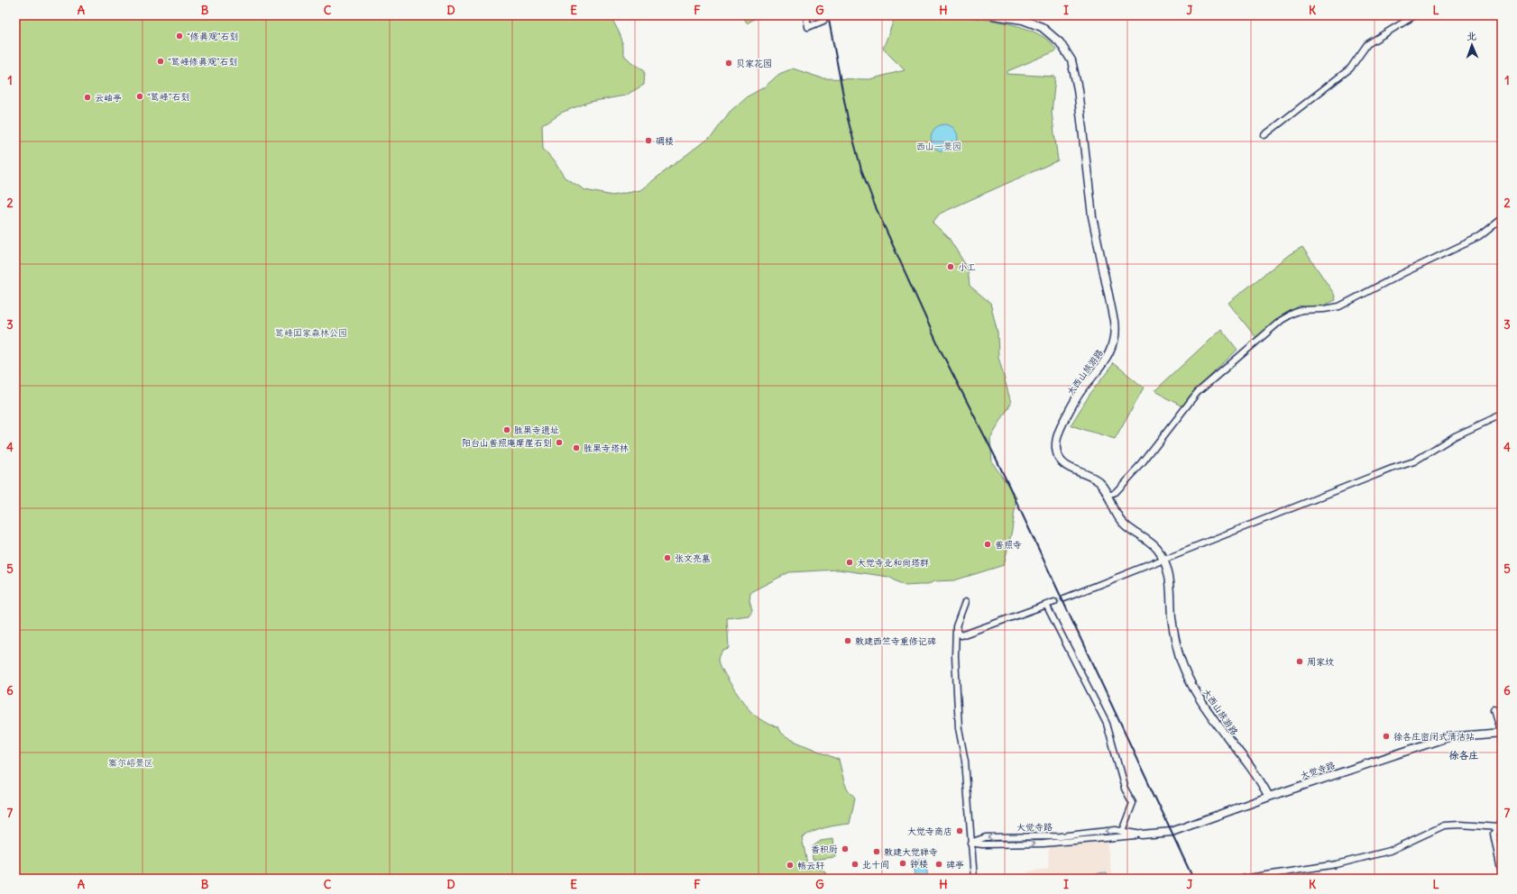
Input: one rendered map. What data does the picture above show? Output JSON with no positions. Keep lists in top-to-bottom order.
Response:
{
  "streets": {
    "street": ["大西山旅游路", "大觉寺路"]
  },
  "crossings": [
    ["大西山旅游路", "大觉寺路"]
  ],
  "districts": ["徐各庄"],
  "parks": ["西山一景园", "鹫峰国家森林公园", "寨尔峪景区"],
  "places": [
    "“修真观”石刻",
    "“鹫峰修真观”石刻",
    "贝家花园",
    "“鹫峰”石刻",
    "云岫亭",
    "碉楼",
    "小工",
    "胜果寺遗址",
    "阳台山普照庵摩崖石刻",
    "胜果寺塔林",
    "普照寺",
    "张文亮墓",
    "大觉寺北和尚塔群",
    "敕建西竺寺重修记碑",
    "周家坟",
    "徐各庄密闭式清洁站",
    "大觉寺商店",
    "香积厨",
    "敕建大觉禅寺",
    "钟楼",
    "北十间",
    "碑亭",
    "畅云轩"
  ],
  "north": "top",
  "grid": {
    "columns": [
      "A",
      "B",
      "C",
      "D",
      "E",
      "F",
      "G",
      "H",
      "I",
      "J",
      "K",
      "L"
    ],
    "rows": [
      "1",
      "2",
      "3",
      "4",
      "5",
      "6",
      "7"
    ]
  }
}
